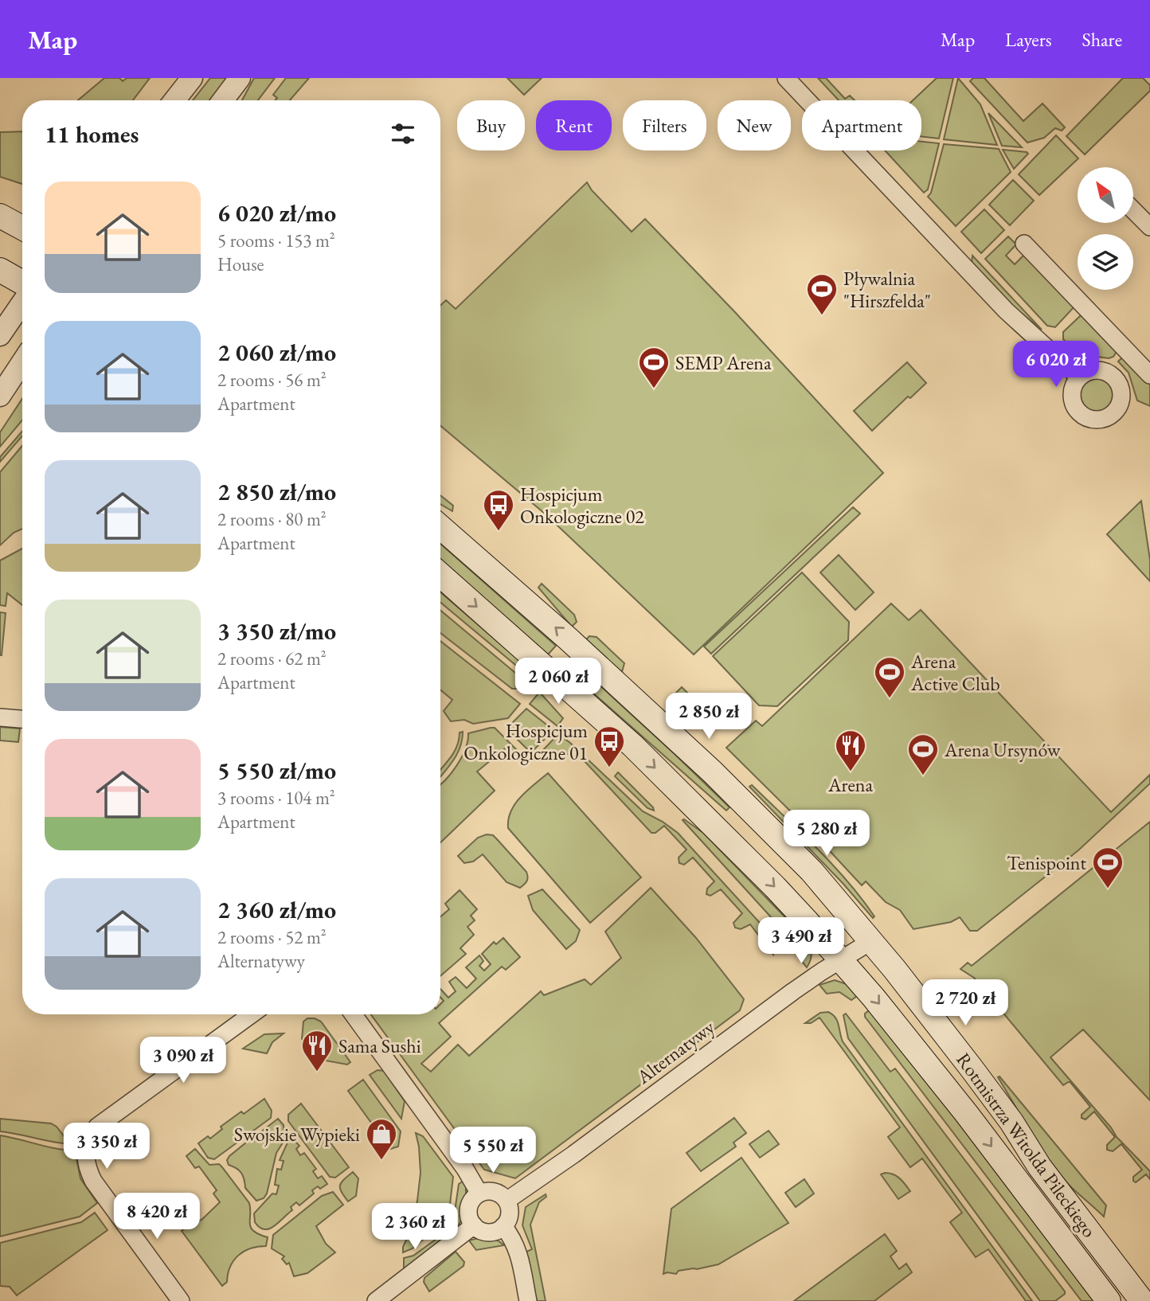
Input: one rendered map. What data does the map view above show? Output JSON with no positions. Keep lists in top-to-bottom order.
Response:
{
  "streets": {
    "main road": ["Rotmistrza Witolda Pileckiego"],
    "street": ["Alternatywy"]
  },
  "crossings": [
    ["Alternatywy", "Rotmistrza Witolda Pileckiego"]
  ],
  "places": {
    "sports": [
      "Pływalnia \"Hirszfelda\"",
      "SEMP Arena",
      "Arena Active Club",
      "Arena Ursynów",
      "Tenispoint"
    ],
    "bus stop": ["Hospicjum Onkologiczne 02", "Hospicjum Onkologiczne 01"],
    "restaurant": ["Arena", "Sama Sushi"],
    "shop": ["Swojskie Wypieki"]
  },
  "north": "top left",
  "page": {
    "header": "Map",
    "nav": ["Map", "Layers", "Share"],
    "chip": [
      "Buy",
      "Rent",
      "Filters",
      "New",
      "Apartment"
    ],
    "heading": "11 homes",
    "list": [
      {
        "name": "6 020 zł/mo",
        "note": "5 rooms · 153 m² · House"
      },
      {
        "name": "2 060 zł/mo",
        "note": "2 rooms · 56 m² · Apartment"
      },
      {
        "name": "2 850 zł/mo",
        "note": "2 rooms · 80 m² · Apartment"
      },
      {
        "name": "3 350 zł/mo",
        "note": "2 rooms · 62 m² · Apartment"
      },
      {
        "name": "5 550 zł/mo",
        "note": "3 rooms · 104 m² · Apartment"
      },
      {
        "name": "2 360 zł/mo",
        "note": "2 rooms · 52 m² · Alternatywy"
      }
    ],
    "price": [
      "6 020 zł",
      "2 060 zł",
      "2 850 zł",
      "5 280 zł",
      "3 490 zł",
      "2 720 zł",
      "3 090 zł",
      "3 350 zł",
      "5 550 zł",
      "8 420 zł",
      "2 360 zł"
    ]
  }
}
